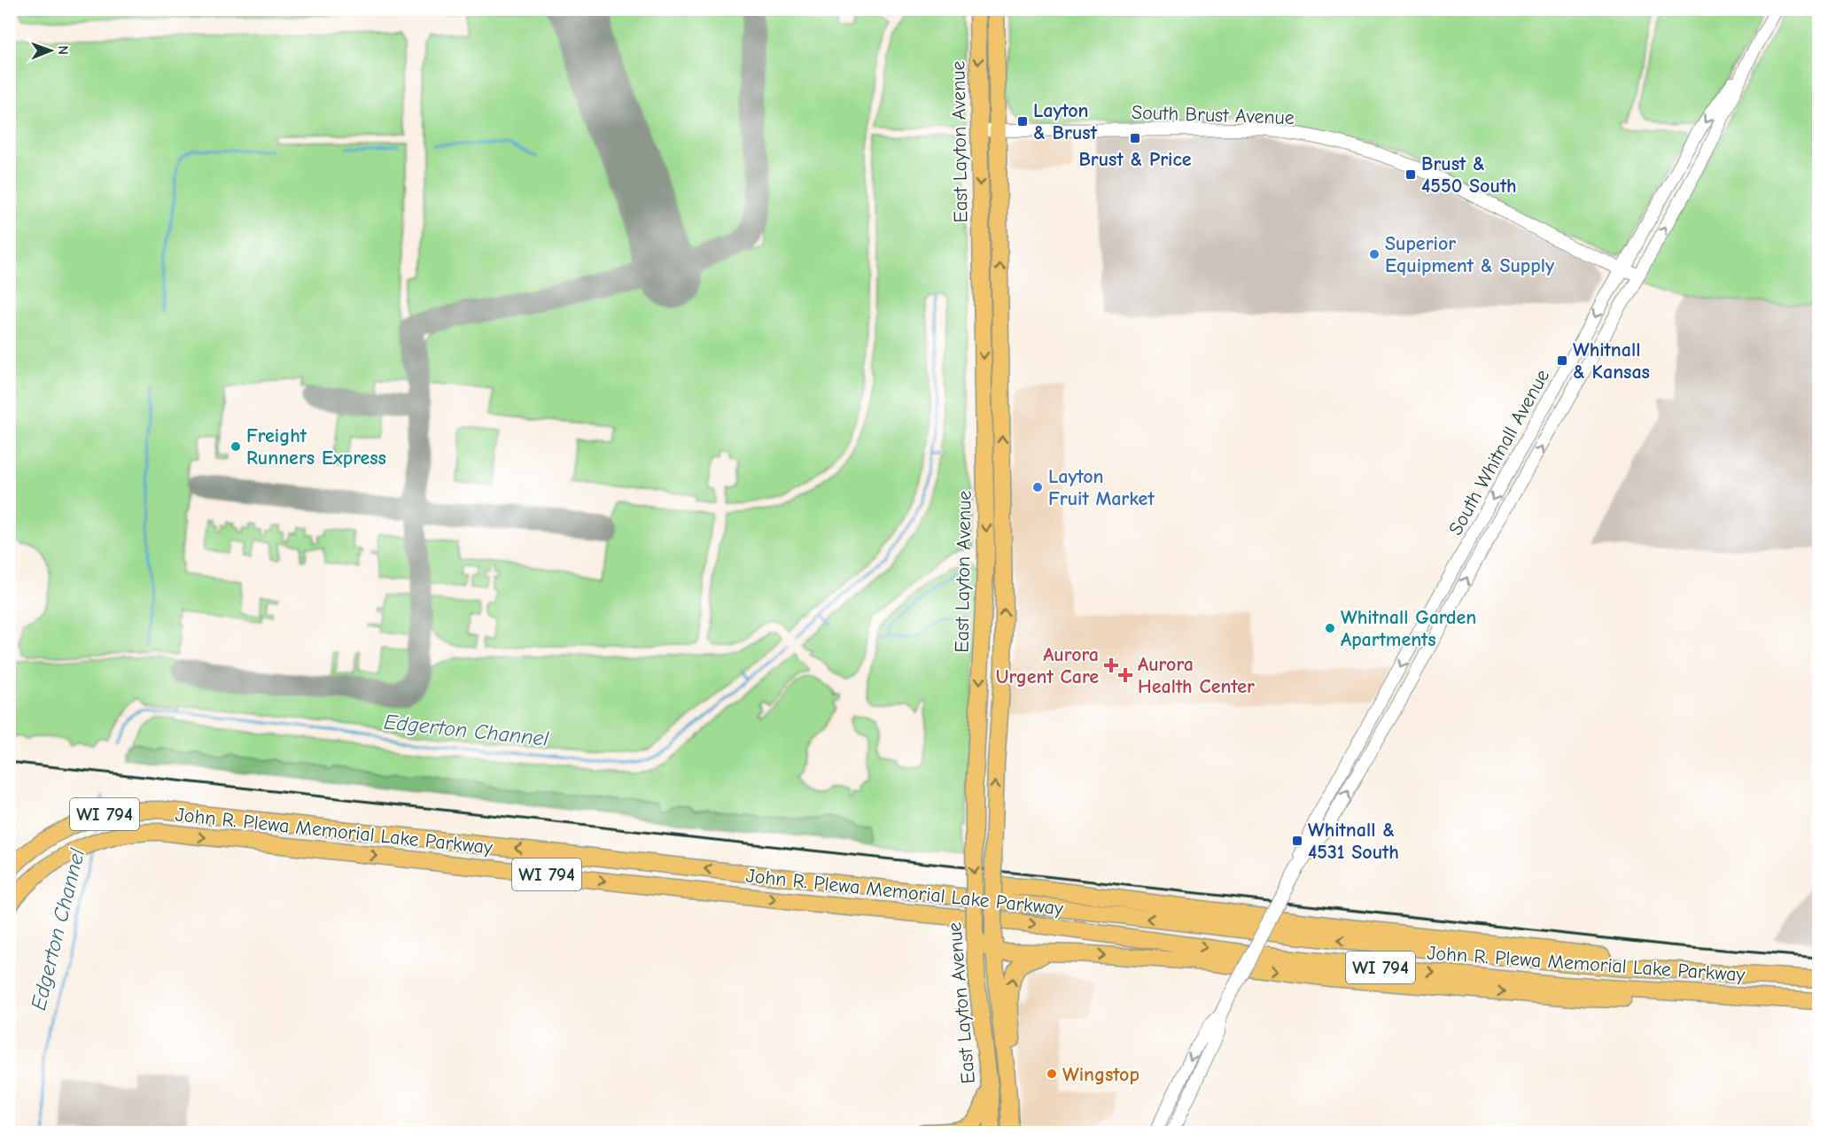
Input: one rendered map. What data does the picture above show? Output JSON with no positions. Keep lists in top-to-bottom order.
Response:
{
  "streets": {
    "main road": ["East Layton Avenue", "WI 794", "John R. Plewa Memorial Lake Parkway"],
    "street": ["South Brust Avenue", "South Whitnall Avenue"]
  },
  "crossings": [
    ["South Brust Avenue", "East Layton Avenue"],
    ["South Brust Avenue", "South Whitnall Avenue"]
  ],
  "water": ["Edgerton Channel"],
  "places": {
    "transit": [
      "Layton & Brust",
      "Brust & Price",
      "Brust & 4550 South",
      "Whitnall & Kansas",
      "Whitnall & 4531 South"
    ],
    "other": [
      "Superior Equipment & Supply",
      "Freight Runners Express",
      "Layton Fruit Market",
      "Whitnall Garden Apartments",
      "Wingstop"
    ],
    "health": ["Aurora Urgent Care", "Aurora Health Center"]
  },
  "north": "right"
}
